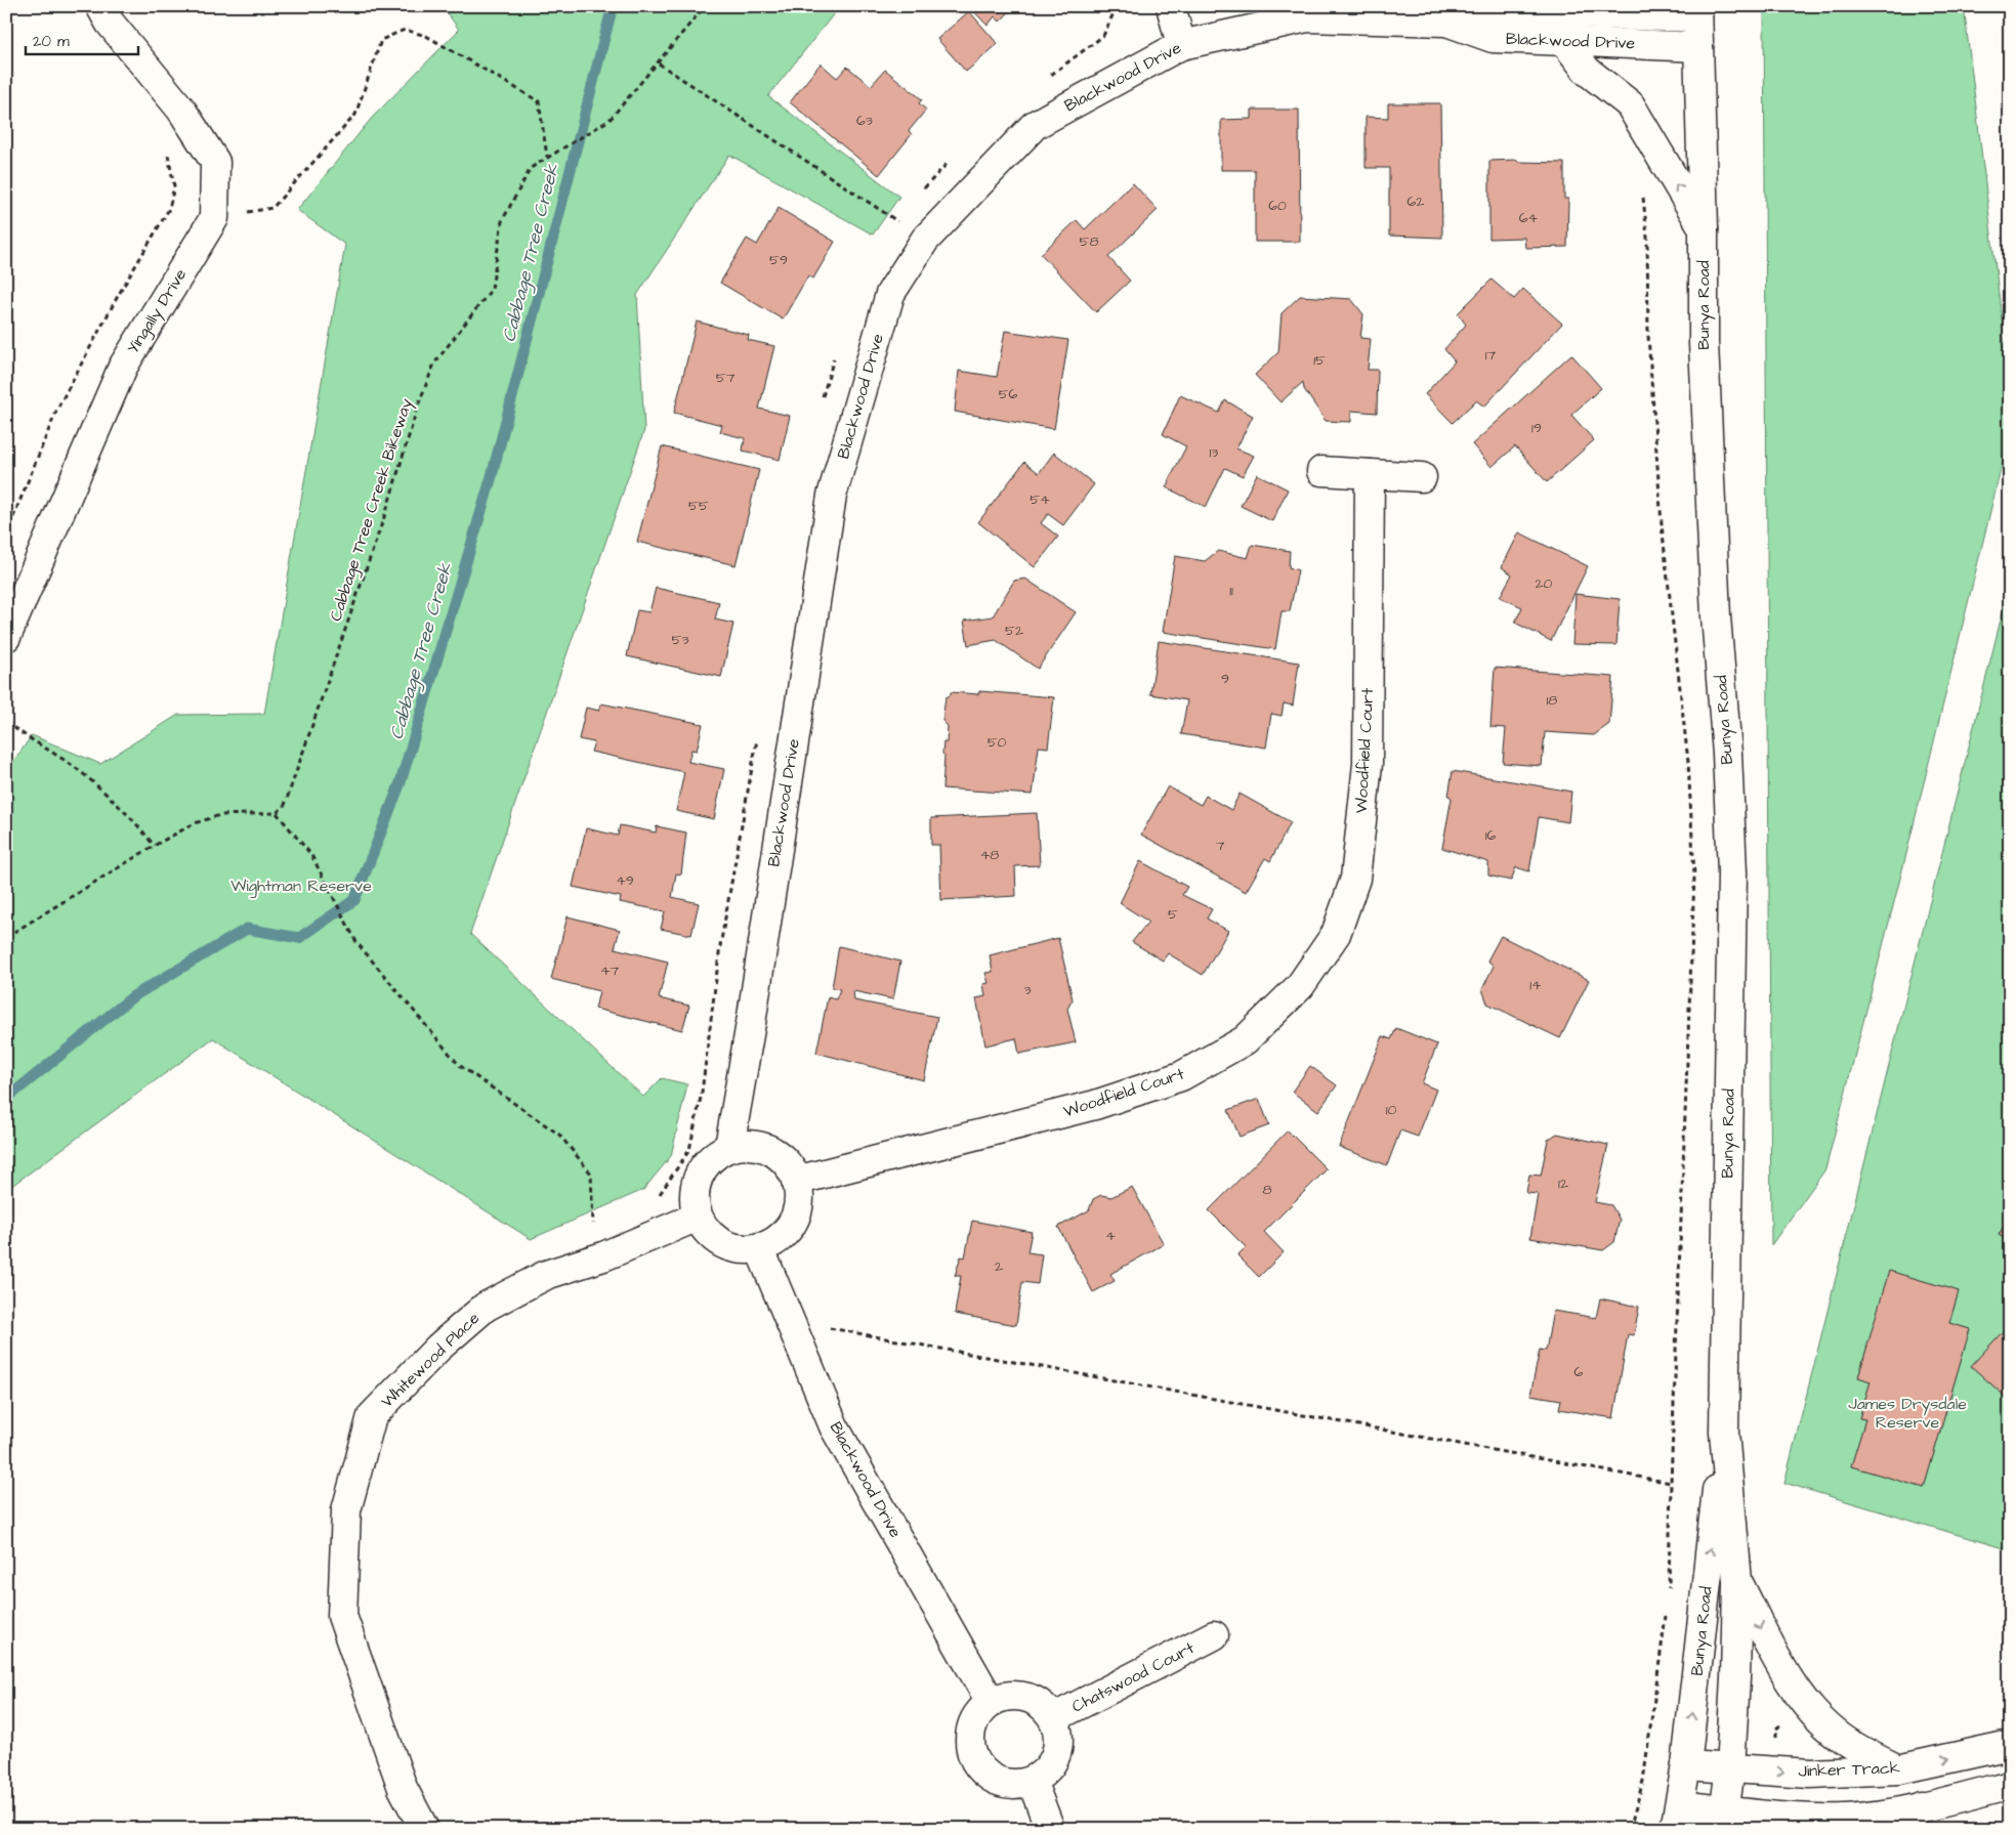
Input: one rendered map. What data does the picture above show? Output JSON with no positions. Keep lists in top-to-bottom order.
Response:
{
  "streets": {
    "street": [
      "Blackwood Drive",
      "Bunya Road",
      "Yingally Drive",
      "Woodfield Court",
      "Whitewood Place",
      "Chatswood Court",
      "Jinker Track"
    ],
    "path": ["Cabbage Tree Creek Bikeway"]
  },
  "crossings": [
    ["Blackwood Drive", "Bunya Road"],
    ["Blackwood Drive", "Woodfield Court"],
    ["Blackwood Drive", "Whitewood Place"],
    ["Blackwood Drive", "Chatswood Court"],
    ["Bunya Road", "Jinker Track"],
    ["Woodfield Court", "Whitewood Place"]
  ],
  "water": ["Cabbage Tree Creek"],
  "parks": ["Wightman Reserve", "James Drysdale Reserve"],
  "house_numbers": [
    "63",
    "62",
    "60",
    "64",
    "58",
    "59",
    "17",
    "15",
    "57",
    "56",
    "19",
    "13",
    "54",
    "55",
    "20",
    "11",
    "52",
    "53",
    "9",
    "18",
    "50",
    "16",
    "7",
    "48",
    "49",
    "5",
    "47",
    "14",
    "3",
    "10",
    "12",
    "8",
    "4",
    "2",
    "6"
  ],
  "scale_bar": "20 m"
}
